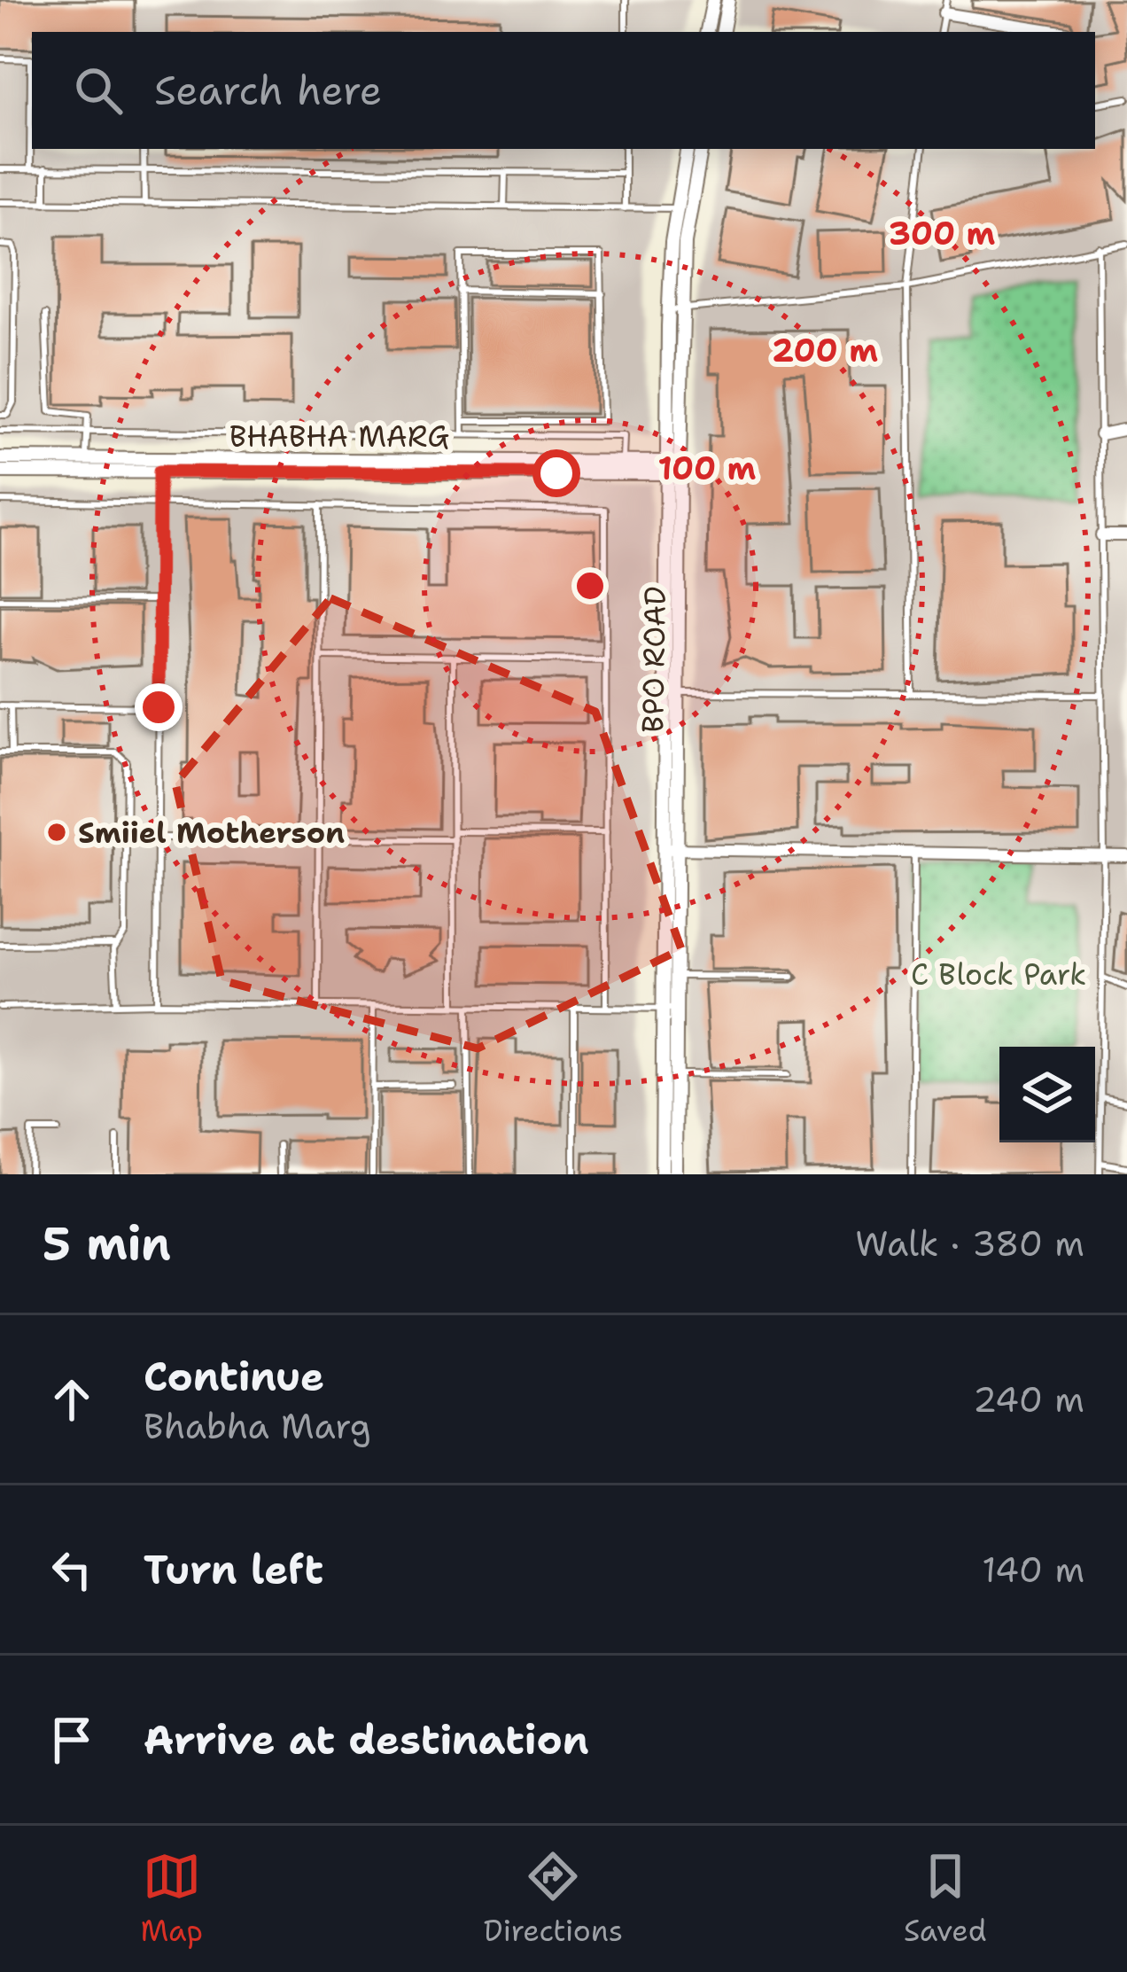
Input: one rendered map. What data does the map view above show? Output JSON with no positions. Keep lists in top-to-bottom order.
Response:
{
  "streets": {
    "street": ["BHABHA MARG", "BPO ROAD"]
  },
  "crossings": [
    ["BHABHA MARG", "BPO ROAD"]
  ],
  "parks": ["C Block Park"],
  "places": ["Smiiel Motherson"],
  "page": {
    "search": "Search here",
    "heading": ["5 min", "Walk · 380 m"],
    "list": [
      ["Continue", "Bhabha Marg", "240 m"],
      ["Turn left", "140 m"],
      "Arrive at destination"
    ],
    "nav": ["Map", "Directions", "Saved"]
  },
  "rings": ["300 m", "200 m", "100 m"]
}
